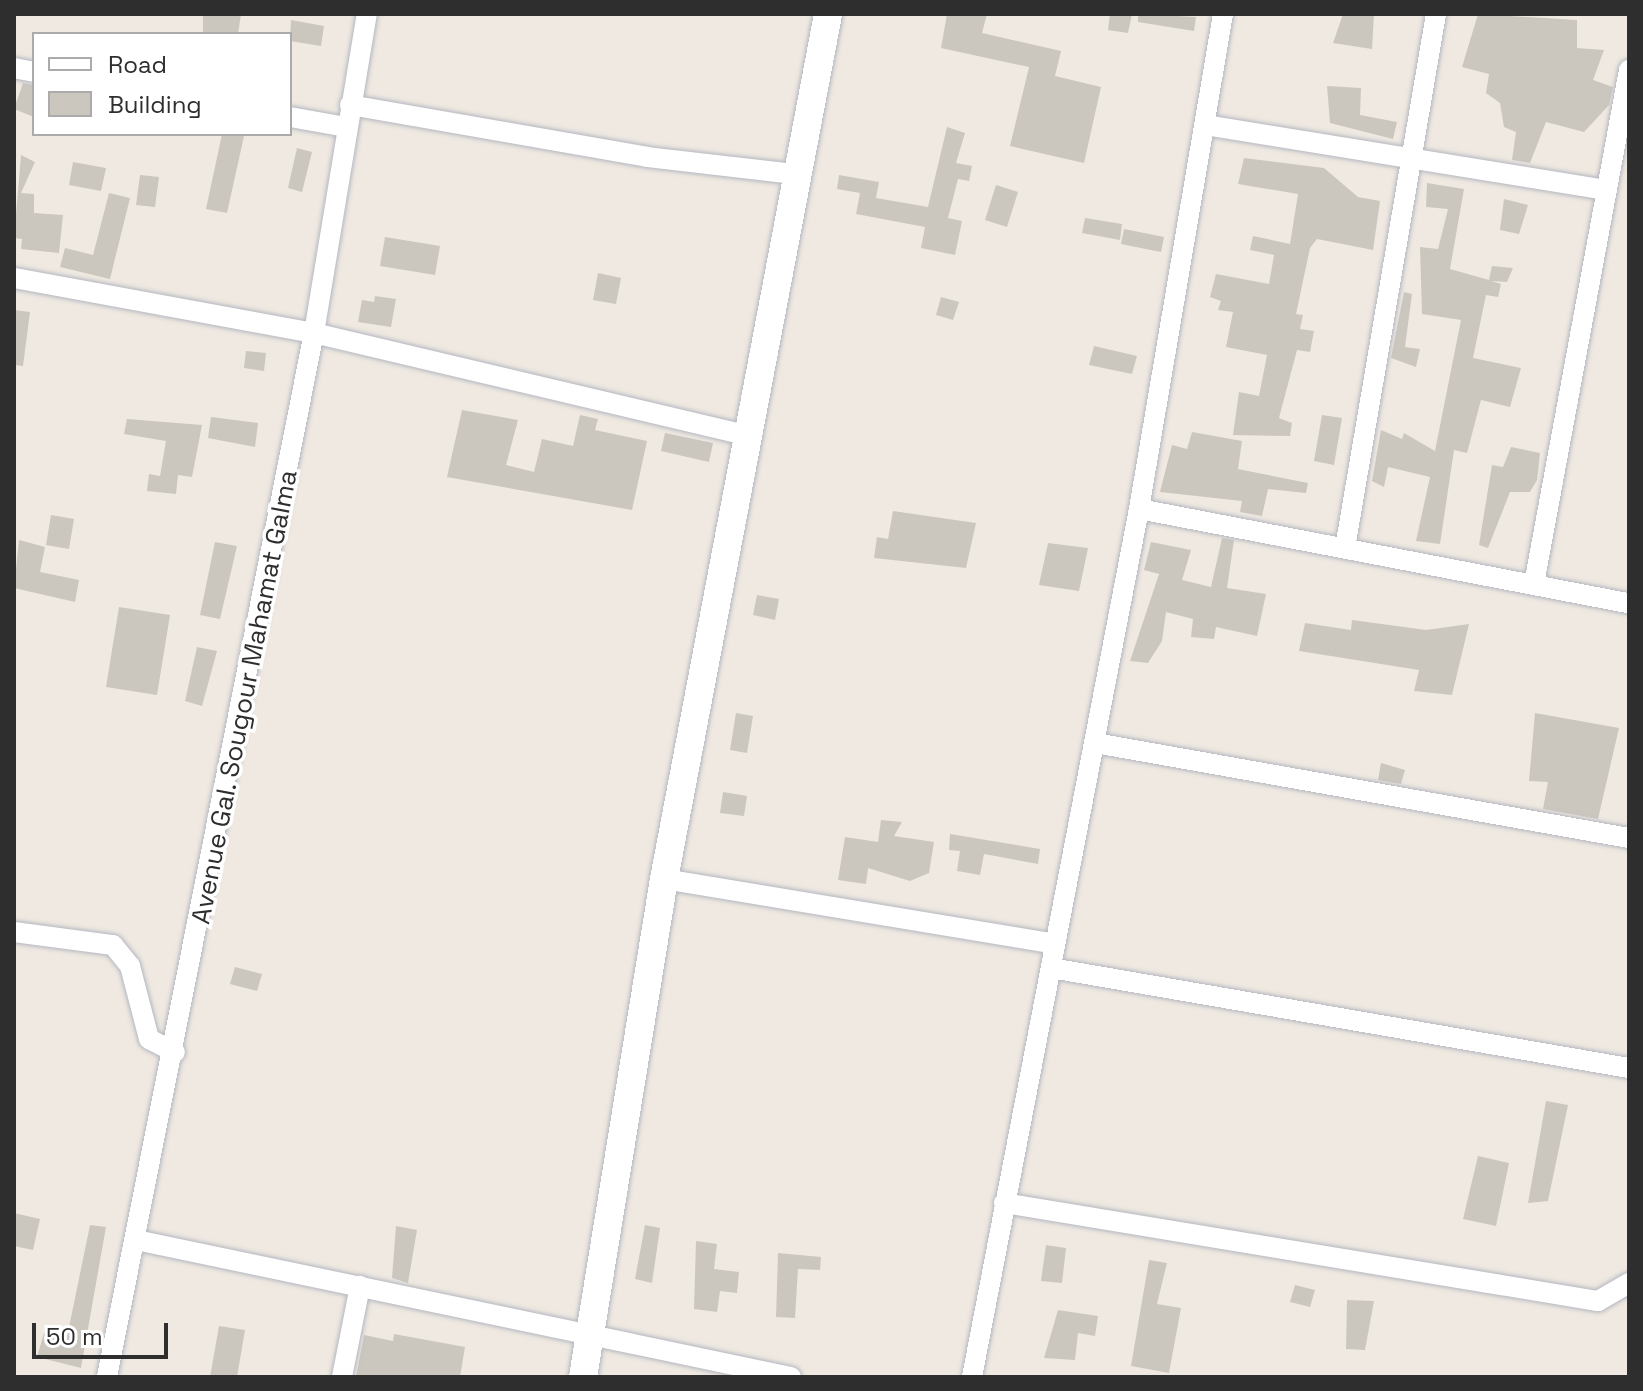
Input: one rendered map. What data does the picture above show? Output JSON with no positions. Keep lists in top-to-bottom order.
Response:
{
  "streets": {
    "street": ["Avenue Gal. Sougour Mahamat Galma"]
  },
  "legend": ["Road", "Building"],
  "scale_bar": "50 m"
}
